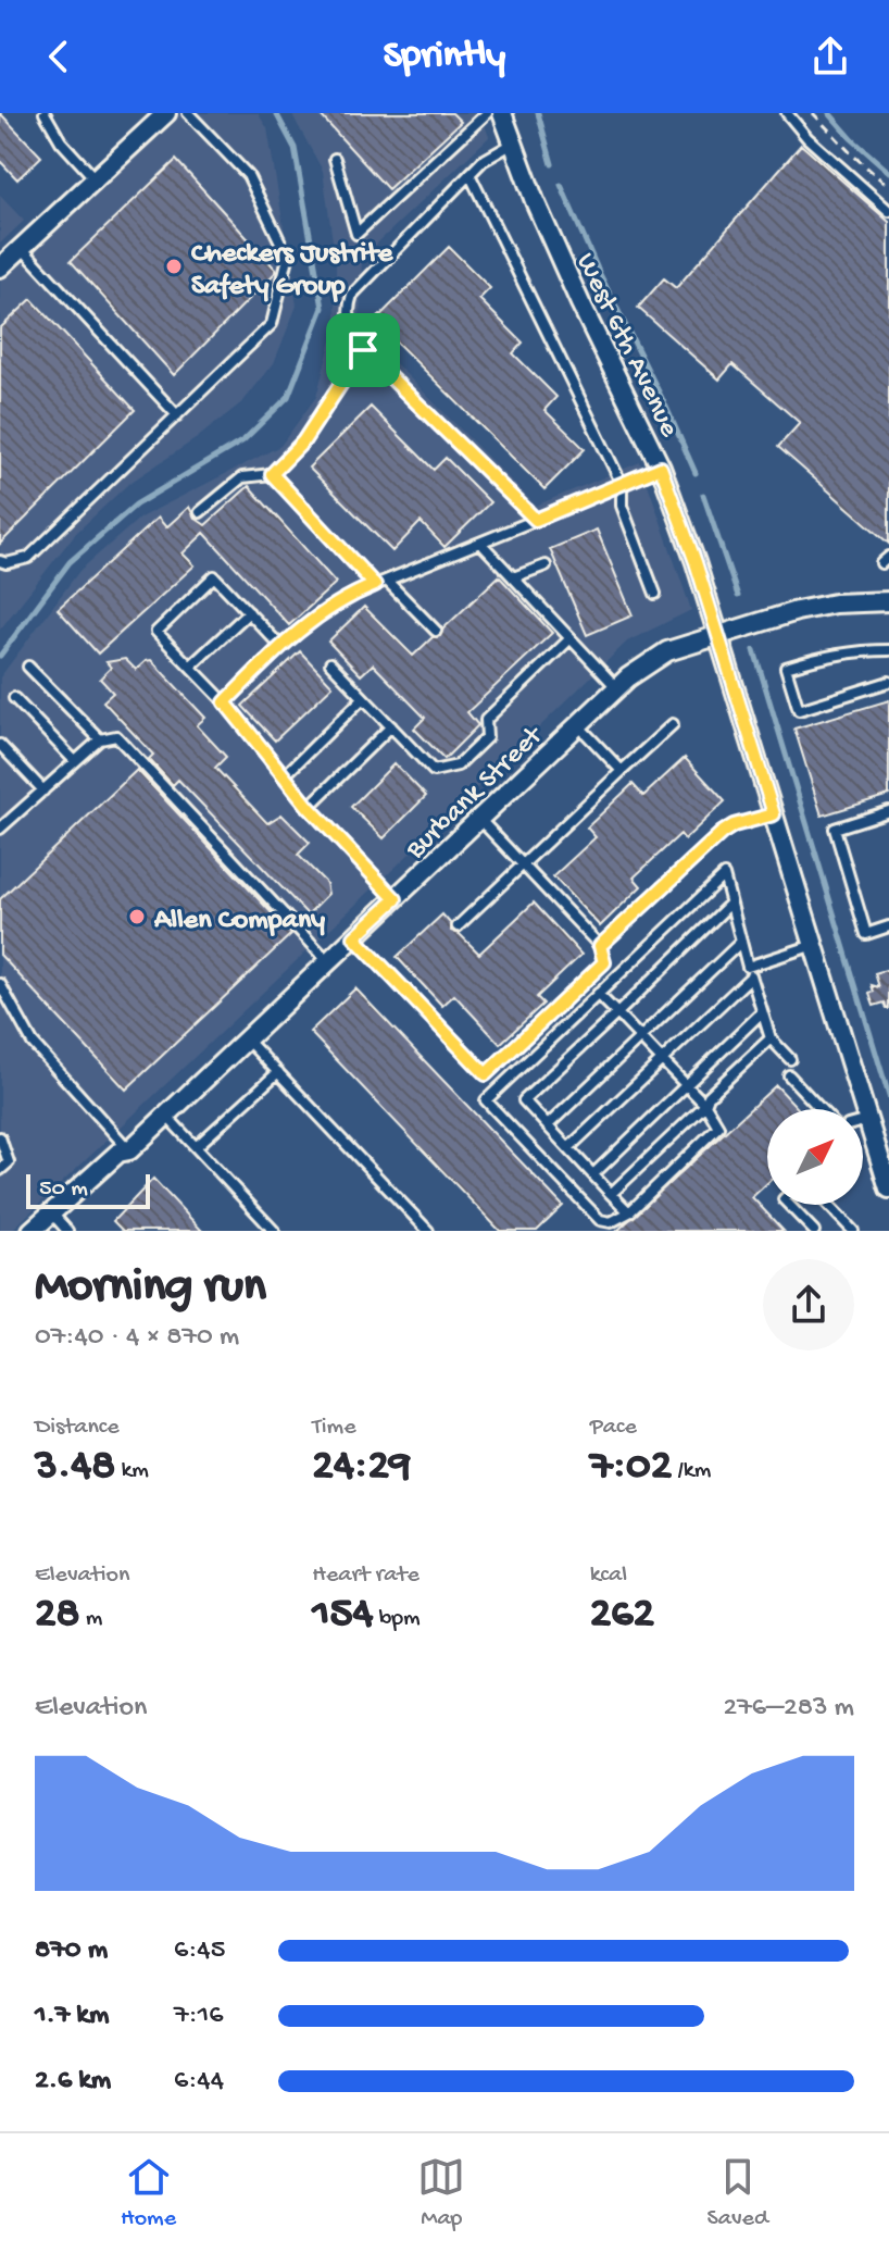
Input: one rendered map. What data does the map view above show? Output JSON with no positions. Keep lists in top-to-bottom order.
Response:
{
  "streets": {
    "street": ["West 6th Avenue", "Burbank Street"]
  },
  "crossings": [
    ["West 6th Avenue", "Burbank Street"]
  ],
  "places": ["Checkers Justrite Safety Group", "Allen Company"],
  "scale_bar": "50 m",
  "north": "top right",
  "page": {
    "header": "Sprintly",
    "scale": "50 m",
    "heading": ["Morning run", "07:40 · 4 × 870 m"],
    "stats": [
      ["Distance", "3.48 km"],
      ["Time", "24:29"],
      ["Pace", "7:02 /km"],
      ["Elevation", "28 m"],
      ["Heart rate", "154 bpm"],
      ["kcal", "262"]
    ],
    "chart": ["Elevation", "276–283 m"],
    "list": [
      {
        "name": "870 m",
        "note": "6:45"
      },
      {
        "name": "1.7 km",
        "note": "7:16"
      },
      {
        "name": "2.6 km",
        "note": "6:44"
      }
    ],
    "tabs": ["Home", "Map", "Saved"]
  }
}
